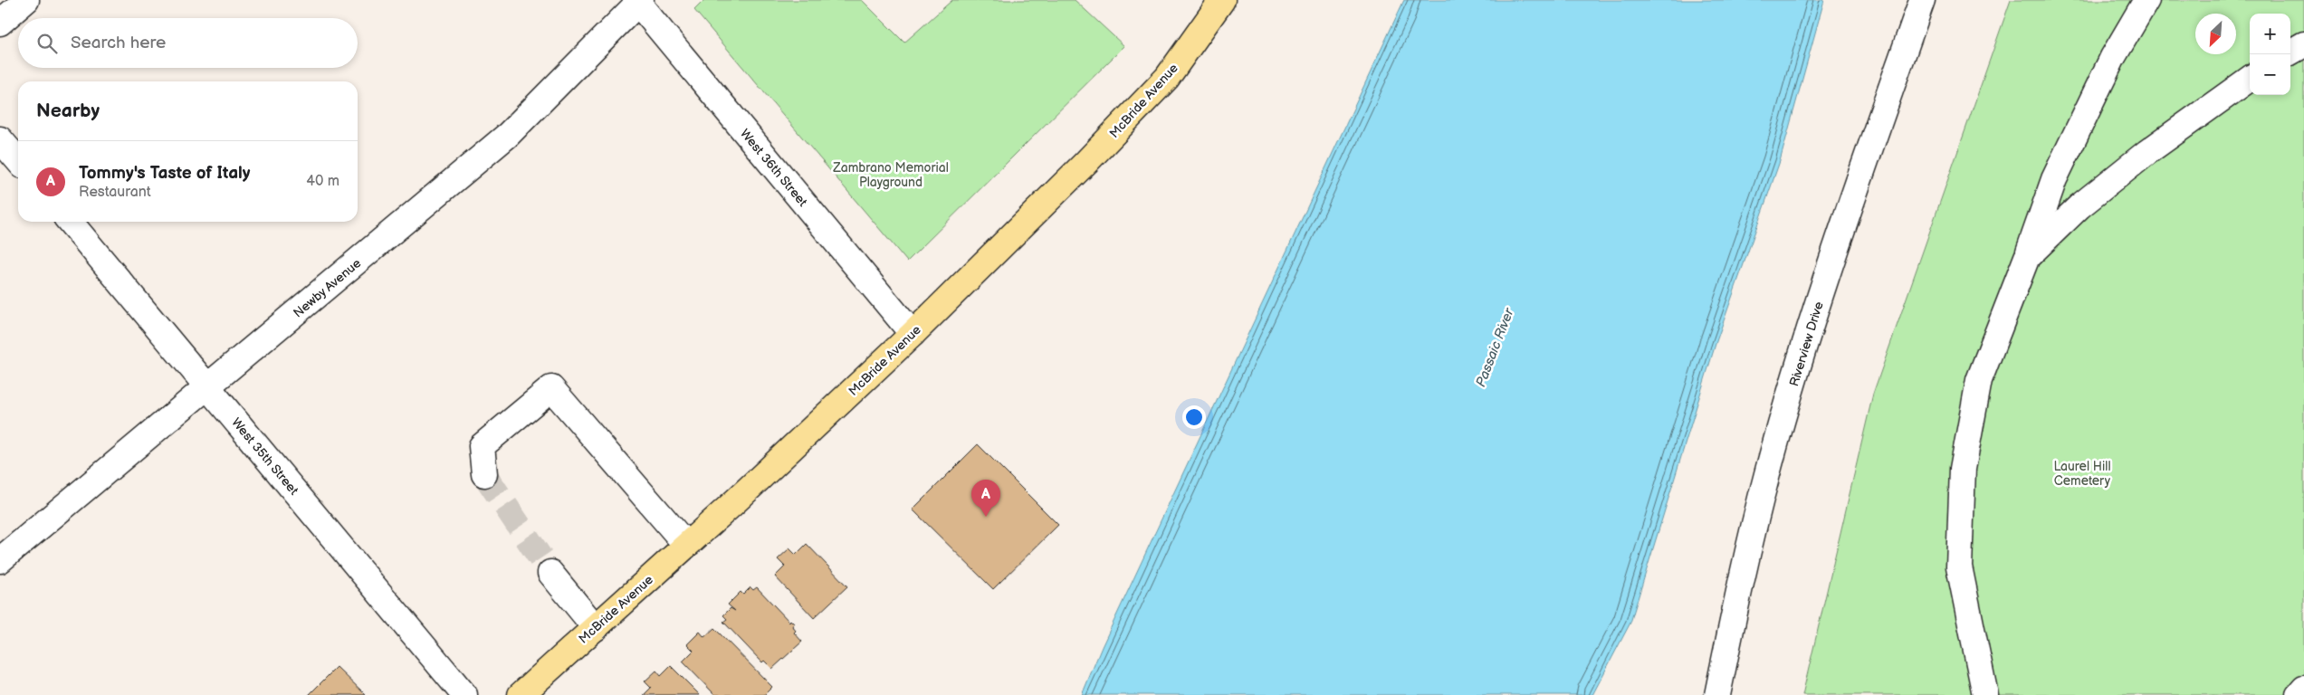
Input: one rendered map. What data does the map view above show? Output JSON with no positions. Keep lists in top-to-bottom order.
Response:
{
  "streets": {
    "main road": ["McBride Avenue"],
    "street": [
      "West 36th Street",
      "Newby Avenue",
      "Riverview Drive",
      "West 35th Street"
    ]
  },
  "crossings": [
    ["McBride Avenue", "West 36th Street"],
    ["West 36th Street", "Newby Avenue"],
    ["Newby Avenue", "West 35th Street"]
  ],
  "water": ["Passaic River"],
  "parks": ["Zambrano Memorial Playground", "Laurel Hill Cemetery"],
  "north": "bottom left",
  "page": {
    "map_buttons": ["+", "−"],
    "search": "Search here",
    "heading": "Nearby",
    "list": [
      {
        "mark": "A",
        "name": "Tommy's Taste of Italy",
        "note": "Restaurant",
        "value": "40 m"
      }
    ],
    "pins": "A"
  }
}
